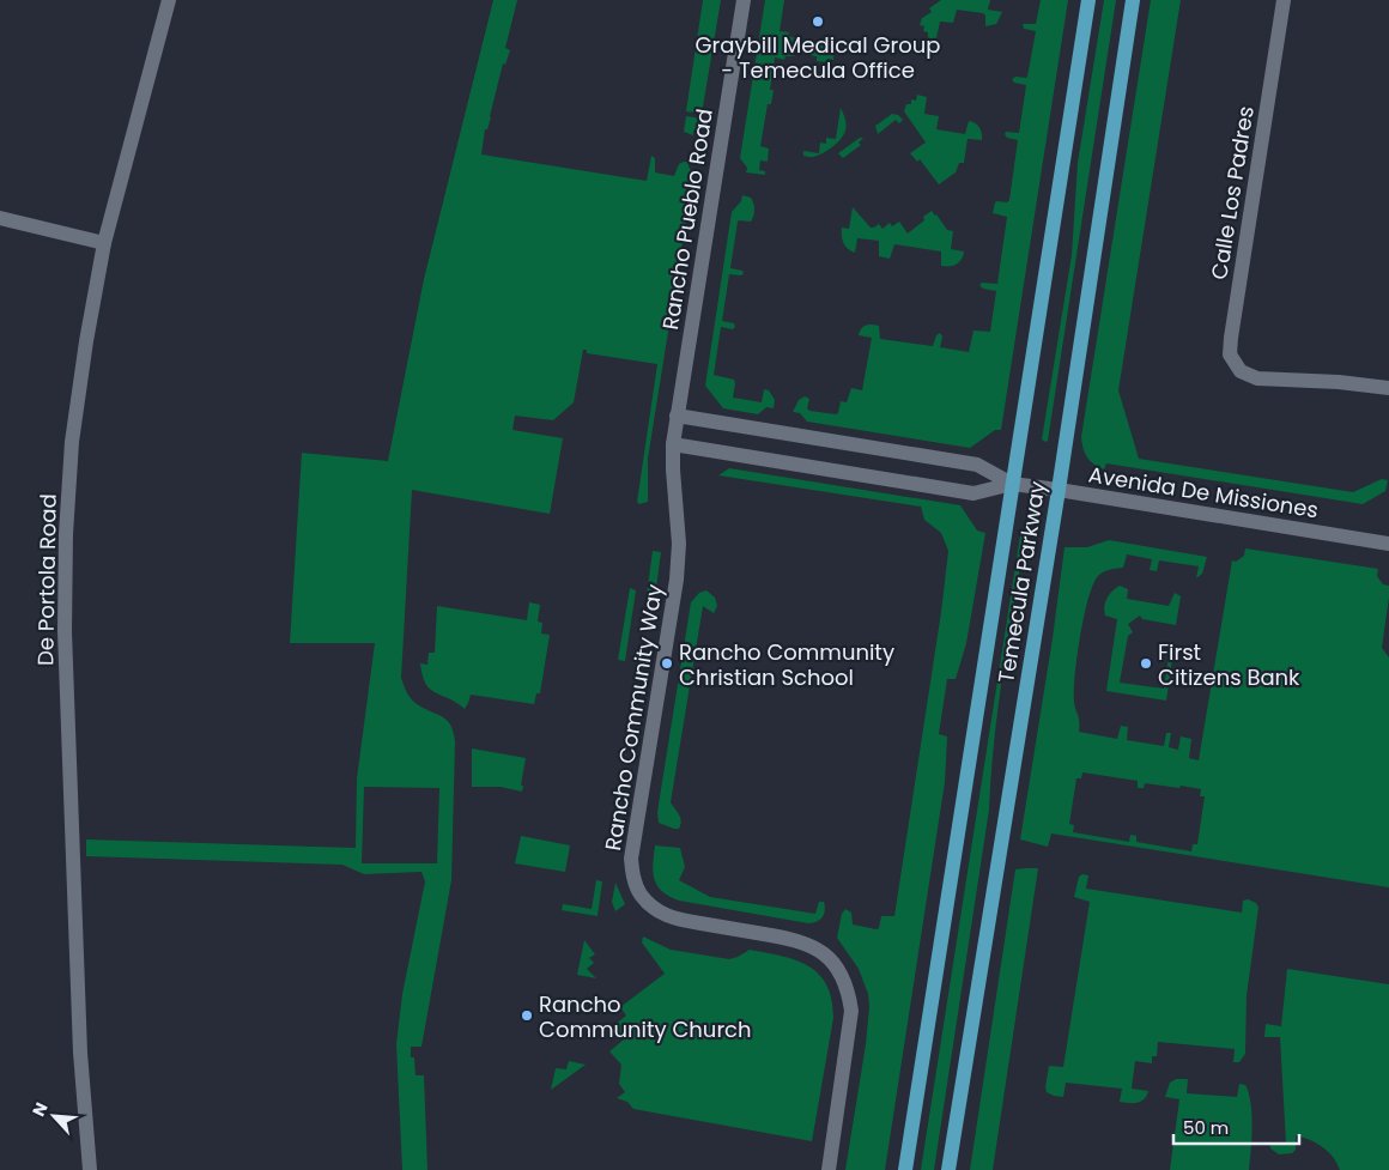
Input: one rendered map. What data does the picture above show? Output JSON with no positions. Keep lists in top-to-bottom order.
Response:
{
  "streets": {
    "main road": ["Temecula Parkway"],
    "street": [
      "Calle Los Padres",
      "Rancho Pueblo Road",
      "Avenida De Missiones",
      "De Portola Road",
      "Rancho Community Way"
    ]
  },
  "crossings": [
    ["Rancho Pueblo Road", "Avenida De Missiones"],
    ["Rancho Pueblo Road", "Rancho Community Way"],
    ["Avenida De Missiones", "Temecula Parkway"],
    ["Avenida De Missiones", "Rancho Community Way"]
  ],
  "places": [
    "Graybill Medical Group - Temecula Office",
    "Rancho Community Christian School",
    "First Citizens Bank",
    "Rancho Community Church"
  ],
  "scale_bar": "50 m",
  "north": "top left"
}
